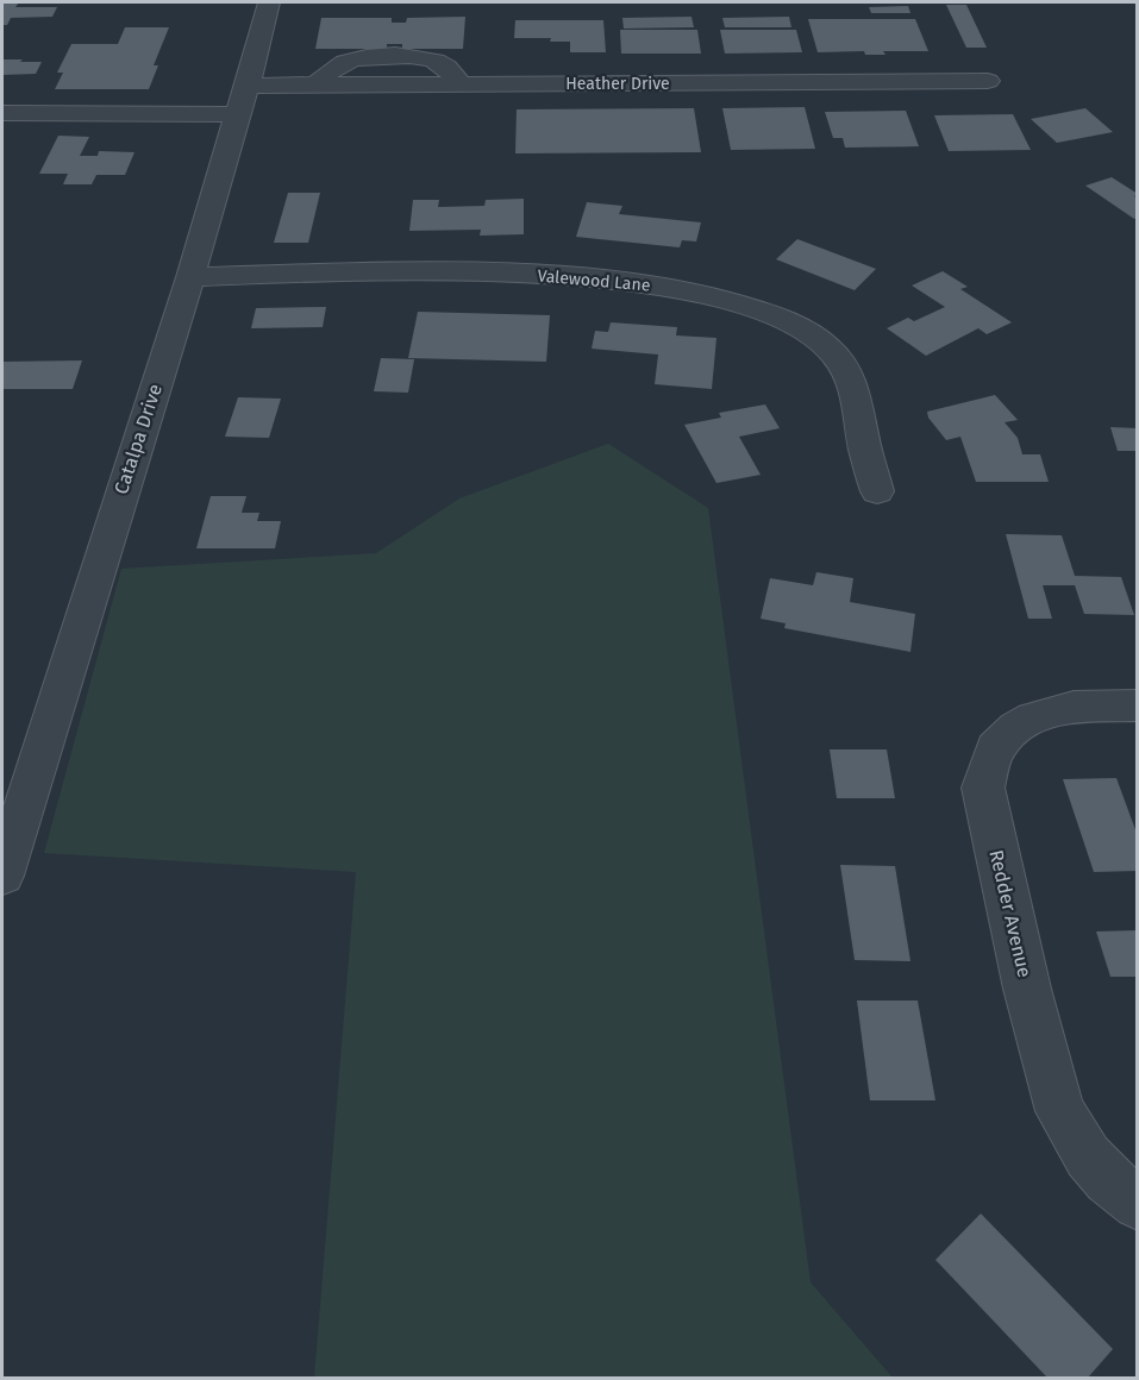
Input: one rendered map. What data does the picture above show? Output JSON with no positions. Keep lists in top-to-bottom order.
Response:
{
  "streets": {
    "street": [
      "Heather Drive",
      "Valewood Lane",
      "Catalpa Drive",
      "Redder Avenue"
    ]
  },
  "crossings": [
    ["Heather Drive", "Catalpa Drive"],
    ["Valewood Lane", "Catalpa Drive"]
  ]
}
